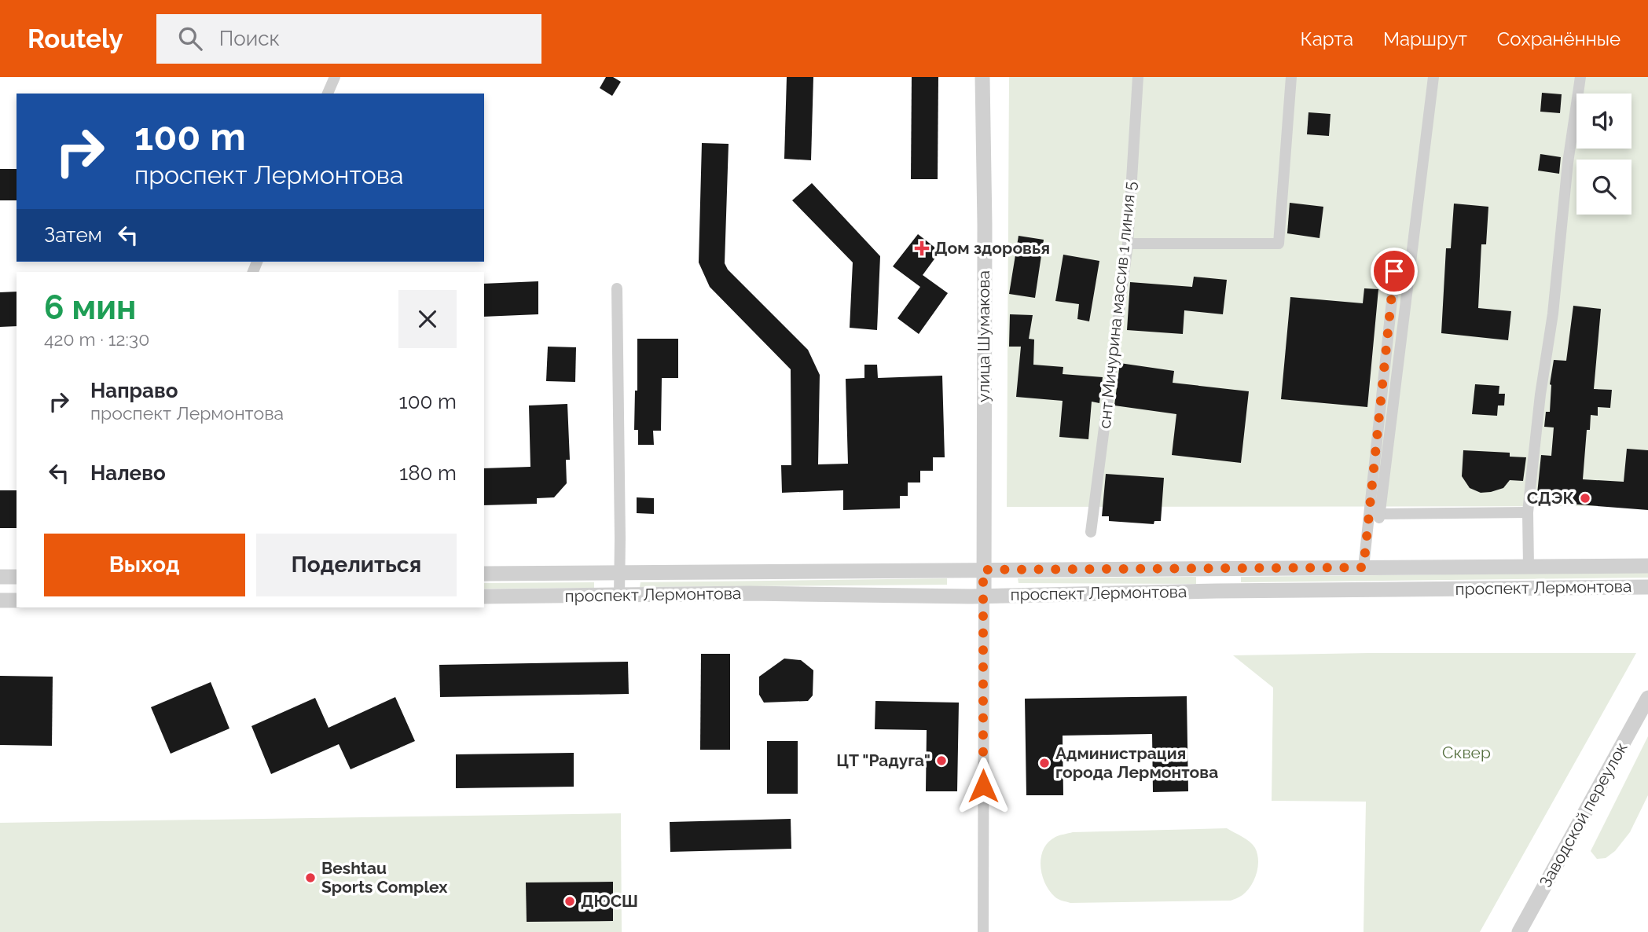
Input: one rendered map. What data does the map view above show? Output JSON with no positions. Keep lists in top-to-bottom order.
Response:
{
  "streets": {
    "street": [
      "снт Мичурина массив 1 линия 5",
      "улица Шумакова",
      "проспект Лермонтова",
      "Заводской переулок"
    ]
  },
  "crossings": [
    ["улица Шумакова", "проспект Лермонтова"]
  ],
  "parks": ["Сквер"],
  "places": {
    "health": ["Дом здоровья"],
    "other": [
      "СДЭК",
      "ЦТ \"Радуга\"",
      "Администрация города Лермонтова",
      "Beshtau Sports Complex",
      "ДЮСШ"
    ]
  },
  "page": {
    "header": "Routely",
    "search": "Поиск",
    "nav": ["Карта", "Маршрут", "Сохранённые"],
    "turn": ["100 m", "проспект Лермонтова"],
    "then": "Затем",
    "heading": ["6 мин", "420 m · 12:30"],
    "list": [
      {
        "name": "Направо",
        "note": "проспект Лермонтова",
        "value": "100 m"
      },
      {
        "name": "Налево",
        "value": "180 m"
      }
    ],
    "buttons": ["Выход", "Поделиться"]
  }
}
